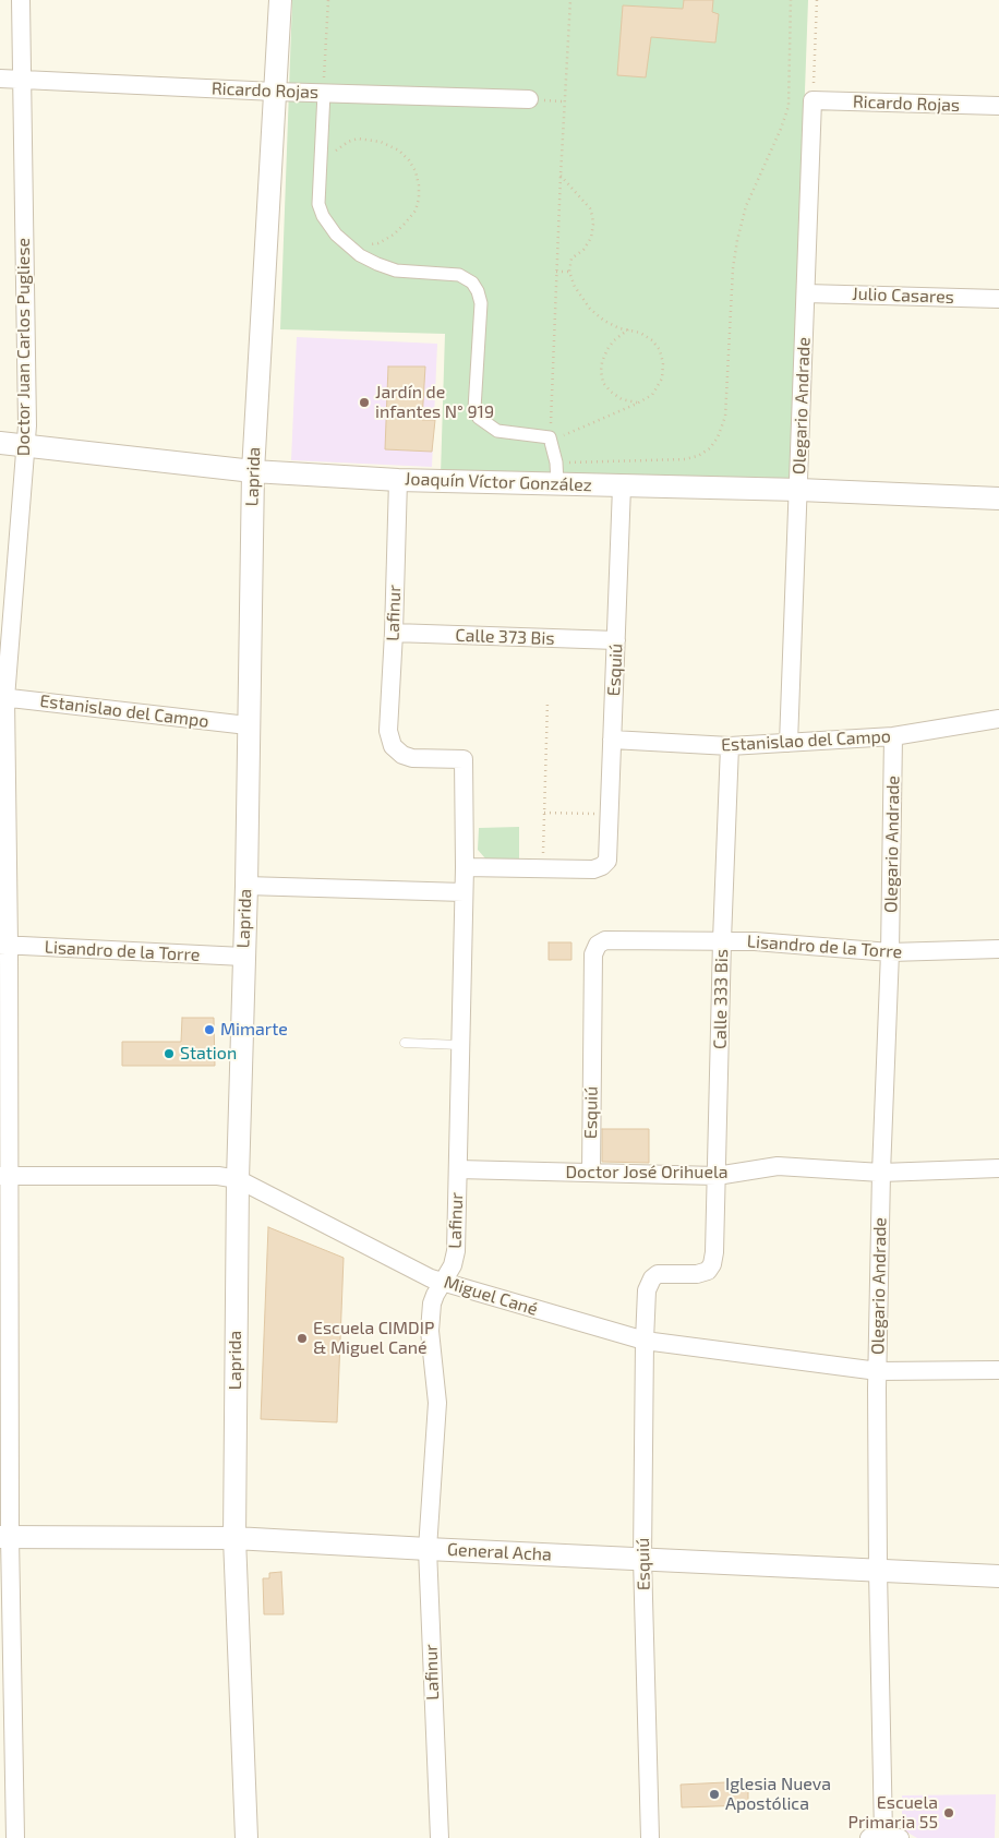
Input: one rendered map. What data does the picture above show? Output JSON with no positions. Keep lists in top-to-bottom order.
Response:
{
  "streets": {
    "street": [
      "Ricardo Rojas",
      "Julio Casares",
      "Doctor Juan Carlos Pugliese",
      "Olegario Andrade",
      "Laprida",
      "Joaquín Víctor González",
      "Lafinur",
      "Calle 373 Bis",
      "Esquiú",
      "Estanislao del Campo",
      "Lisandro de la Torre",
      "Calle 333 Bis",
      "Doctor José Orihuela",
      "Miguel Cané",
      "General Acha"
    ]
  },
  "crossings": [
    ["Ricardo Rojas", "Doctor Juan Carlos Pugliese"],
    ["Ricardo Rojas", "Olegario Andrade"],
    ["Ricardo Rojas", "Laprida"],
    ["Julio Casares", "Olegario Andrade"],
    ["Doctor Juan Carlos Pugliese", "Joaquín Víctor González"],
    ["Doctor Juan Carlos Pugliese", "Estanislao del Campo"],
    ["Doctor Juan Carlos Pugliese", "Lisandro de la Torre"],
    ["Doctor Juan Carlos Pugliese", "Miguel Cané"],
    ["Doctor Juan Carlos Pugliese", "General Acha"],
    ["Olegario Andrade", "Joaquín Víctor González"],
    ["Olegario Andrade", "Estanislao del Campo"],
    ["Olegario Andrade", "Lisandro de la Torre"],
    ["Olegario Andrade", "Doctor José Orihuela"],
    ["Olegario Andrade", "Miguel Cané"],
    ["Olegario Andrade", "General Acha"],
    ["Laprida", "Joaquín Víctor González"],
    ["Laprida", "Estanislao del Campo"],
    ["Laprida", "Lisandro de la Torre"],
    ["Laprida", "Miguel Cané"],
    ["Laprida", "General Acha"],
    ["Joaquín Víctor González", "Lafinur"],
    ["Joaquín Víctor González", "Esquiú"],
    ["Lafinur", "Calle 373 Bis"],
    ["Lafinur", "Doctor José Orihuela"],
    ["Lafinur", "Miguel Cané"],
    ["Lafinur", "General Acha"],
    ["Calle 373 Bis", "Esquiú"],
    ["Esquiú", "Estanislao del Campo"],
    ["Esquiú", "Lisandro de la Torre"],
    ["Esquiú", "Calle 333 Bis"],
    ["Esquiú", "Doctor José Orihuela"],
    ["Esquiú", "Miguel Cané"],
    ["Esquiú", "General Acha"],
    ["Estanislao del Campo", "Calle 333 Bis"],
    ["Lisandro de la Torre", "Calle 333 Bis"],
    ["Calle 333 Bis", "Doctor José Orihuela"]
  ],
  "places": [
    "Jardín de infantes N° 919",
    "Mimarte",
    "Station",
    "Escuela CIMDIP & Miguel Cané",
    "Iglesia Nueva Apostólica",
    "Escuela Primaria 55"
  ]
}
